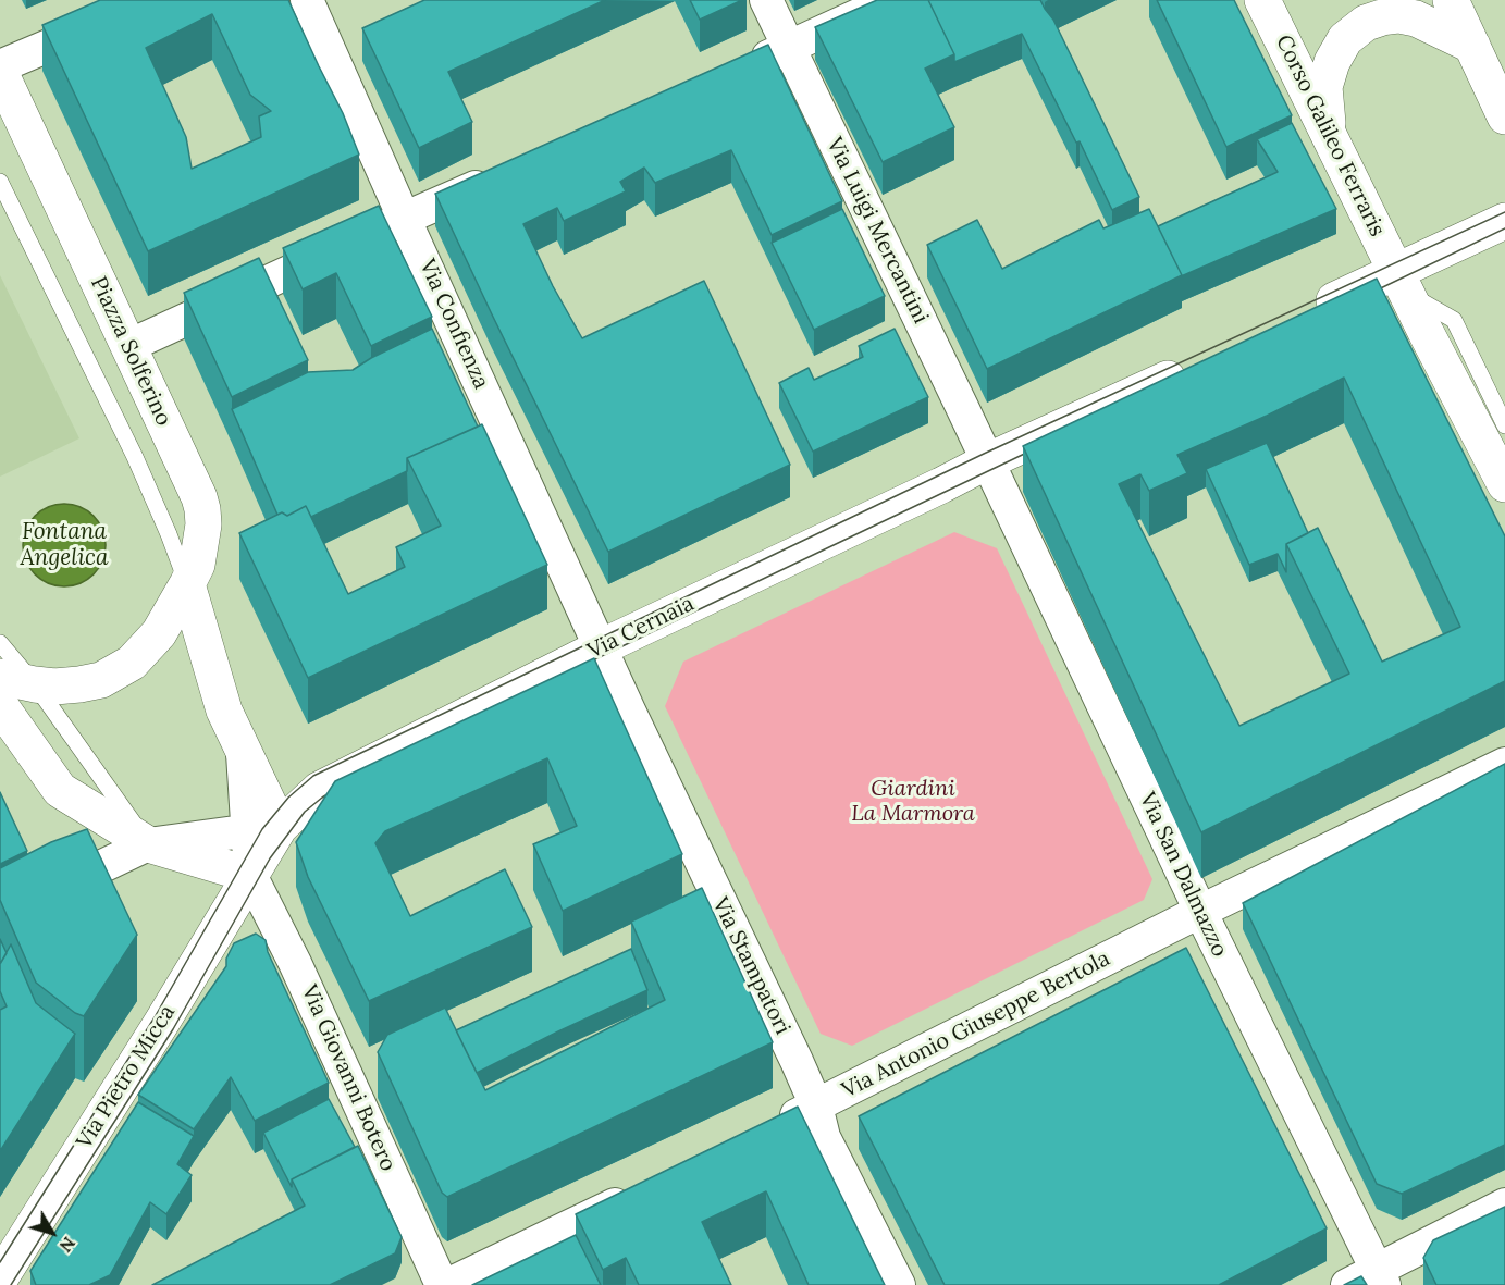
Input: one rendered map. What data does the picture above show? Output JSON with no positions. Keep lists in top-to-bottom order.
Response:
{
  "streets": {
    "street": [
      "Corso Galileo Ferraris",
      "Via Luigi Mercantini",
      "Via Confienza",
      "Piazza Solferino",
      "Via Cernaia",
      "Via San Dalmazzo",
      "Via Stampatori",
      "Via Antonio Giuseppe Bertola",
      "Via Pietro Micca",
      "Via Giovanni Botero"
    ]
  },
  "crossings": [
    ["Via Luigi Mercantini", "Via Cernaia"],
    ["Via Luigi Mercantini", "Via San Dalmazzo"],
    ["Via Confienza", "Via Cernaia"],
    ["Via Confienza", "Via Stampatori"],
    ["Piazza Solferino", "Via Cernaia"],
    ["Via Cernaia", "Via San Dalmazzo"],
    ["Via Cernaia", "Via Stampatori"],
    ["Via Cernaia", "Via Pietro Micca"],
    ["Via Cernaia", "Via Giovanni Botero"],
    ["Via San Dalmazzo", "Via Antonio Giuseppe Bertola"],
    ["Via Stampatori", "Via Antonio Giuseppe Bertola"],
    ["Via Pietro Micca", "Via Giovanni Botero"]
  ],
  "water": ["Fontana Angelica"],
  "parks": ["Giardini La Marmora"],
  "north": "bottom right"
}
